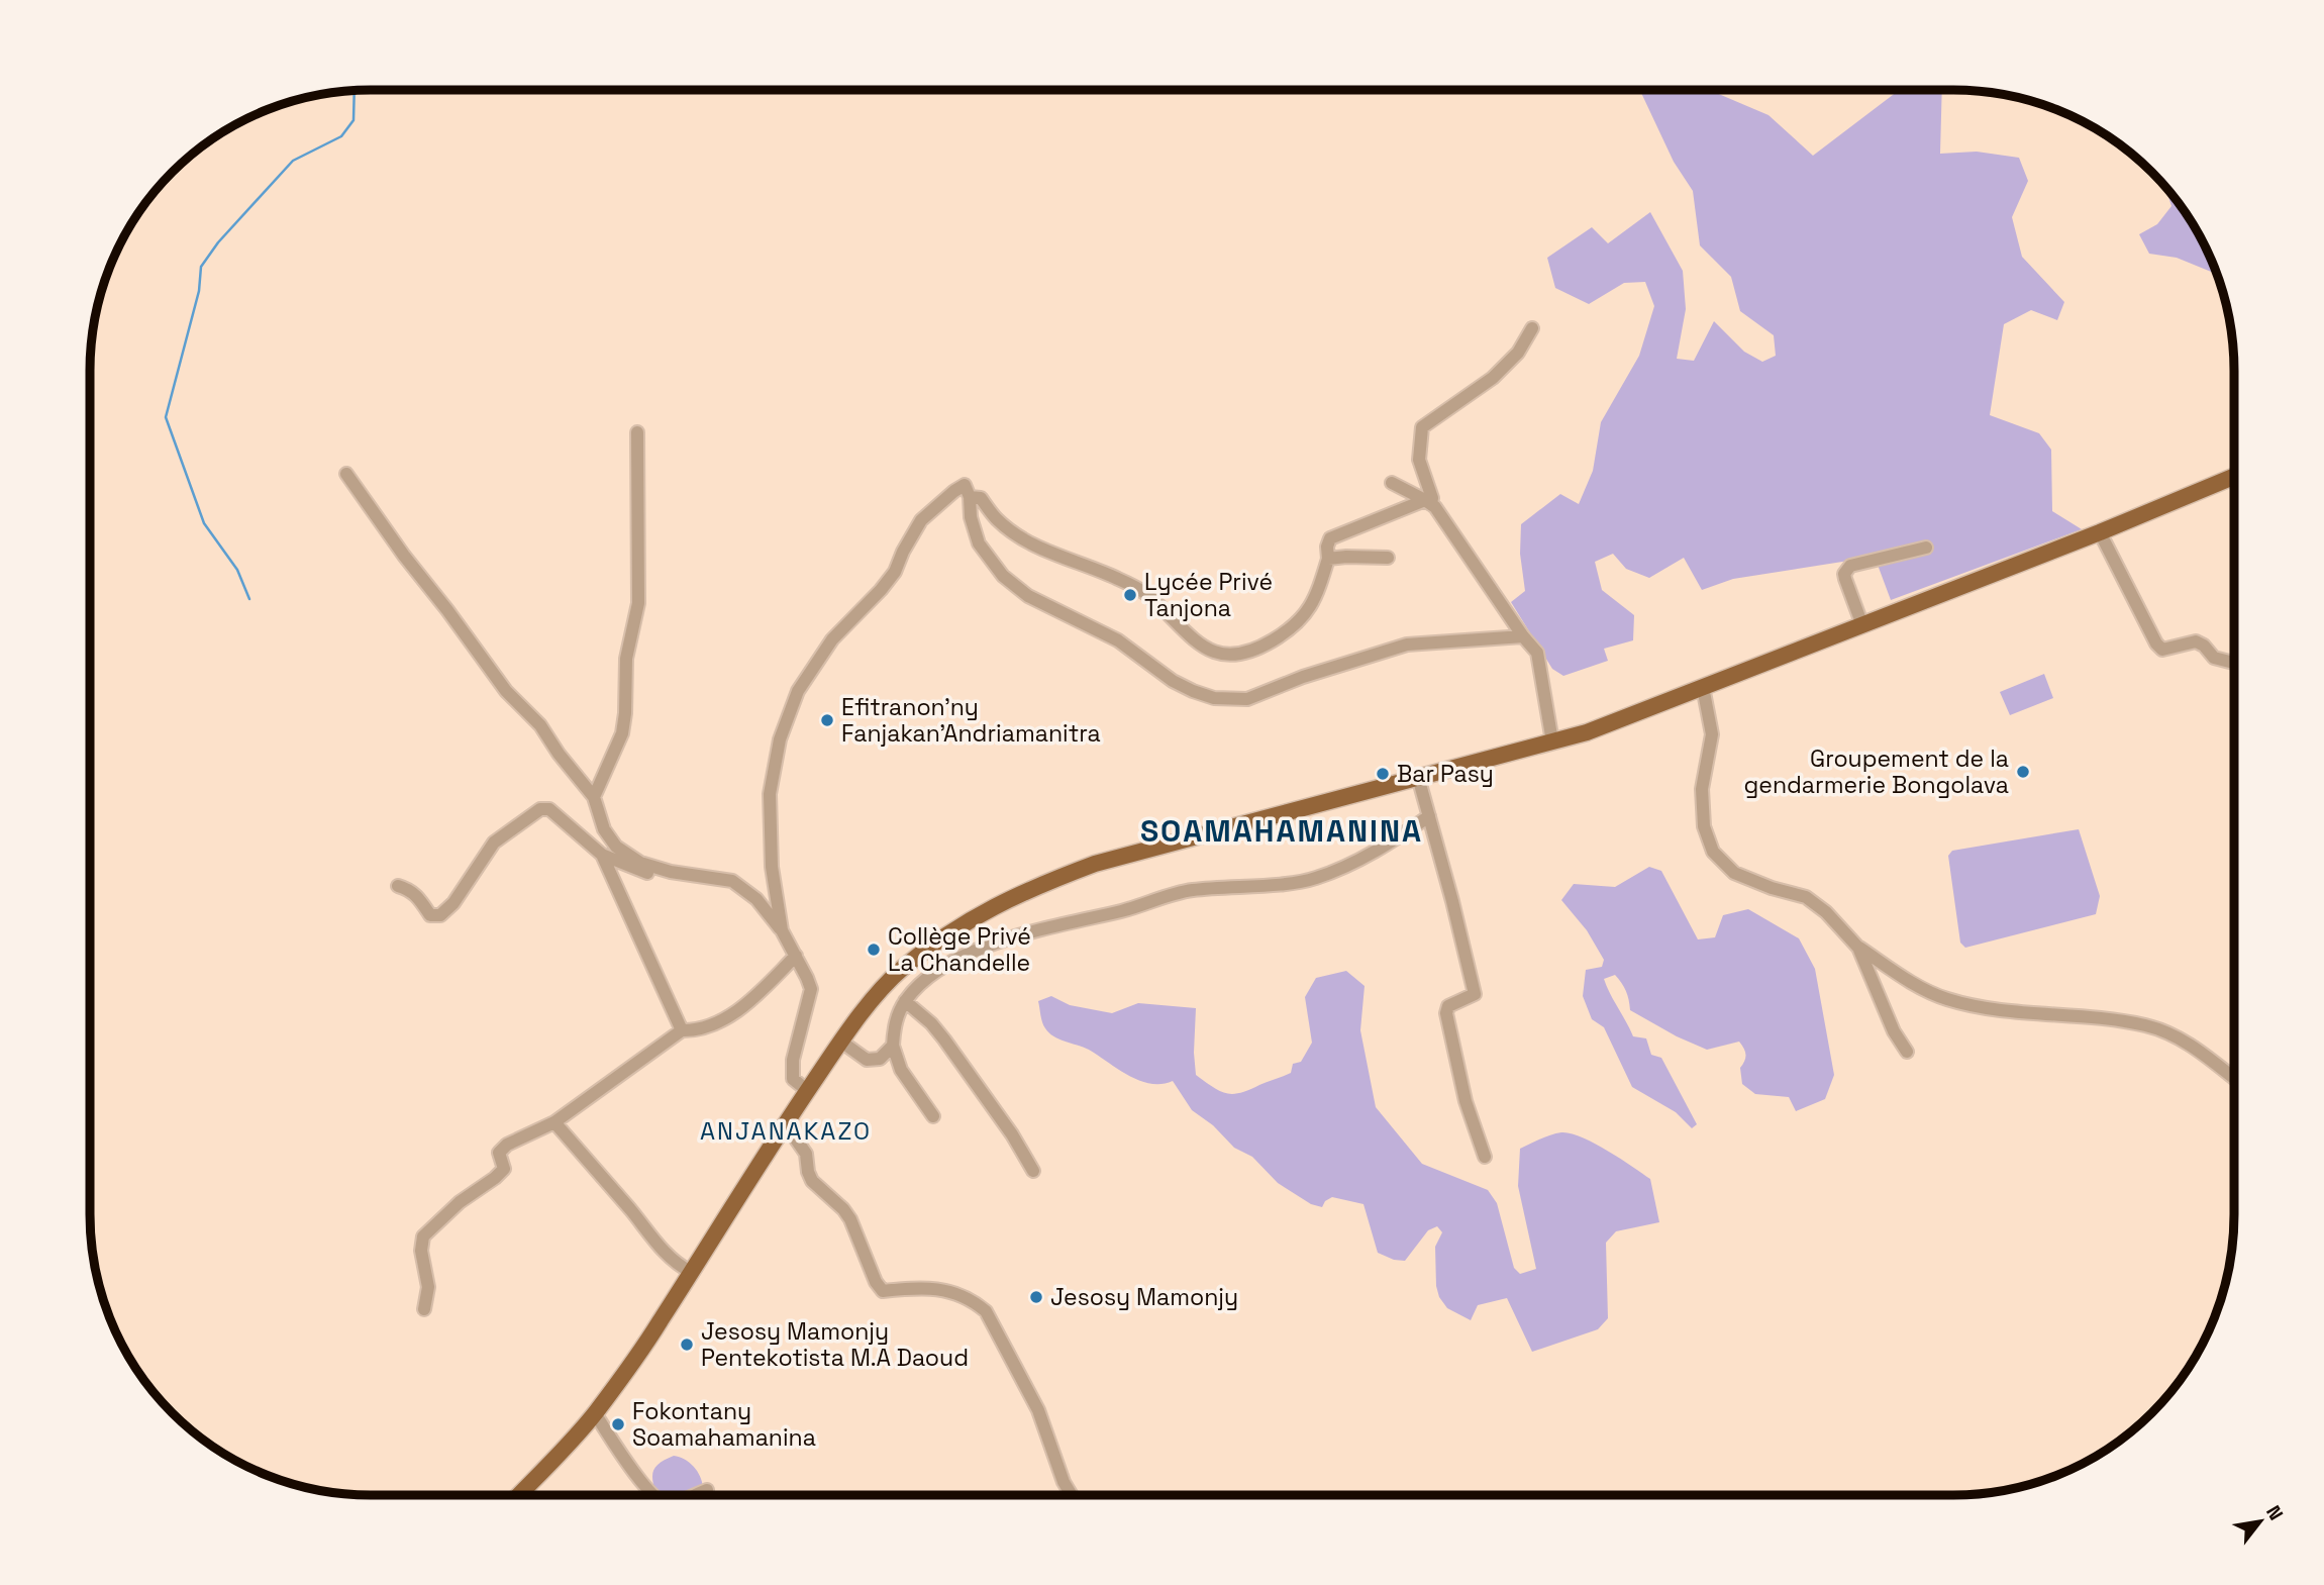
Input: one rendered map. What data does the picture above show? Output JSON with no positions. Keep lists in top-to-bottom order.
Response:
{
  "districts": ["SOAMAHAMANINA", "ANJANAKAZO"],
  "places": [
    "Lycée Privé Tanjona",
    "Efitranon'ny Fanjakan'Andriamanitra",
    "Groupement de la gendarmerie Bongolava",
    "Bar Pasy",
    "Collège Privé La Chandelle",
    "Jesosy Mamonjy",
    "Jesosy Mamonjy Pentekotista M.A Daoud",
    "Fokontany Soamahamanina"
  ],
  "north": "top right"
}
